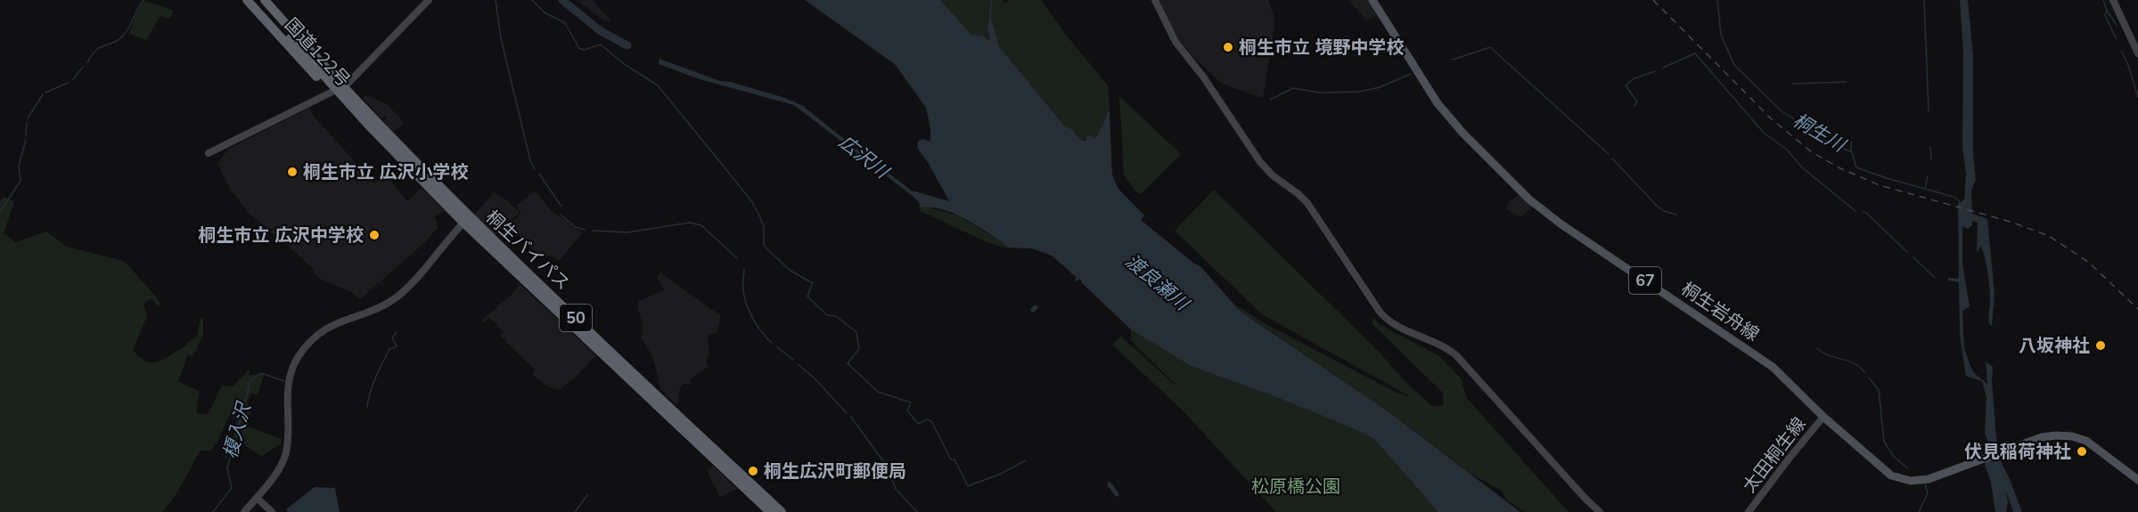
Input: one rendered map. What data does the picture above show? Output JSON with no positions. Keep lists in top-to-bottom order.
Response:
{
  "streets": {
    "highway": ["国道122号", "桐生バイパス", "50"],
    "main road": ["67", "桐生岩舟線"],
    "street": ["太田桐生線"]
  },
  "crossings": [
    ["国道122号", "桐生バイパス"],
    ["国道122号", "50"],
    ["桐生岩舟線", "太田桐生線"]
  ],
  "water": [
    "桐生川",
    "広沢川",
    "渡良瀬川",
    "榎入沢"
  ],
  "parks": ["松原橋公園"],
  "places": [
    "桐生市立 境野中学校",
    "桐生市立 広沢小学校",
    "桐生市立 広沢中学校",
    "八坂神社",
    "伏見稲荷神社",
    "桐生広沢町郵便局"
  ]
}
